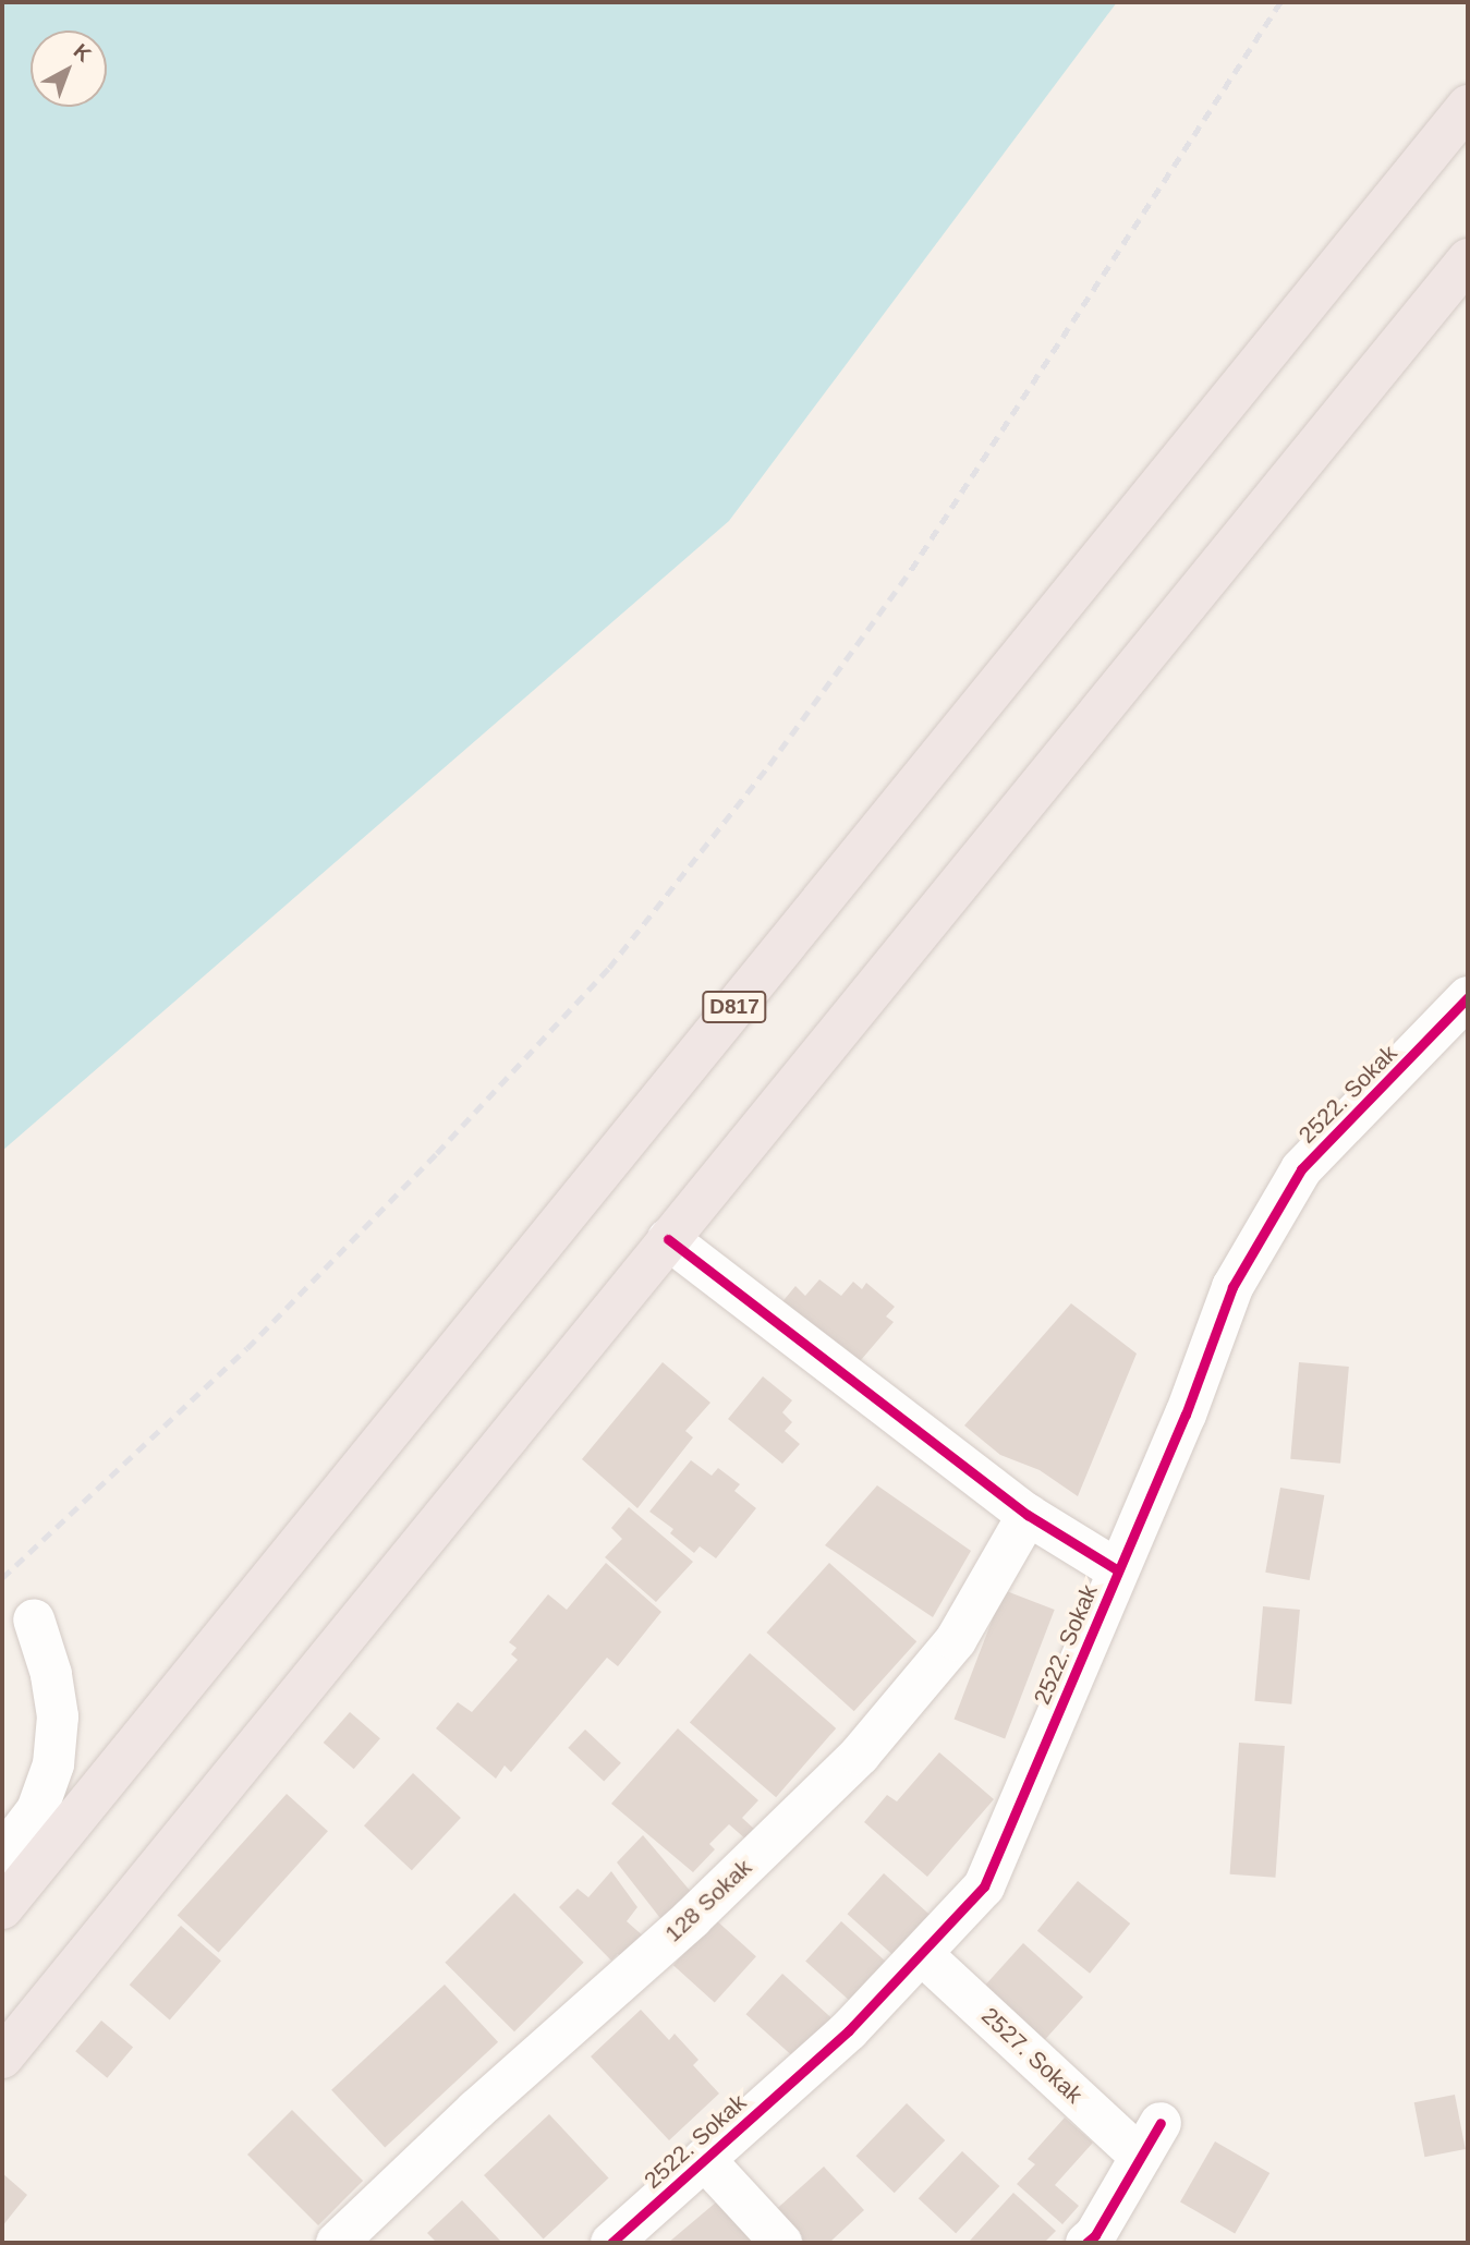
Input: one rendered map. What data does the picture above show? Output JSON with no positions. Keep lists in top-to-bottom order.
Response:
{
  "streets": {
    "highway": ["D817"],
    "street": ["2522. Sokak", "128 Sokak", "2527. Sokak"]
  },
  "crossings": [
    ["2522. Sokak", "2527. Sokak"]
  ],
  "north": "top right"
}
